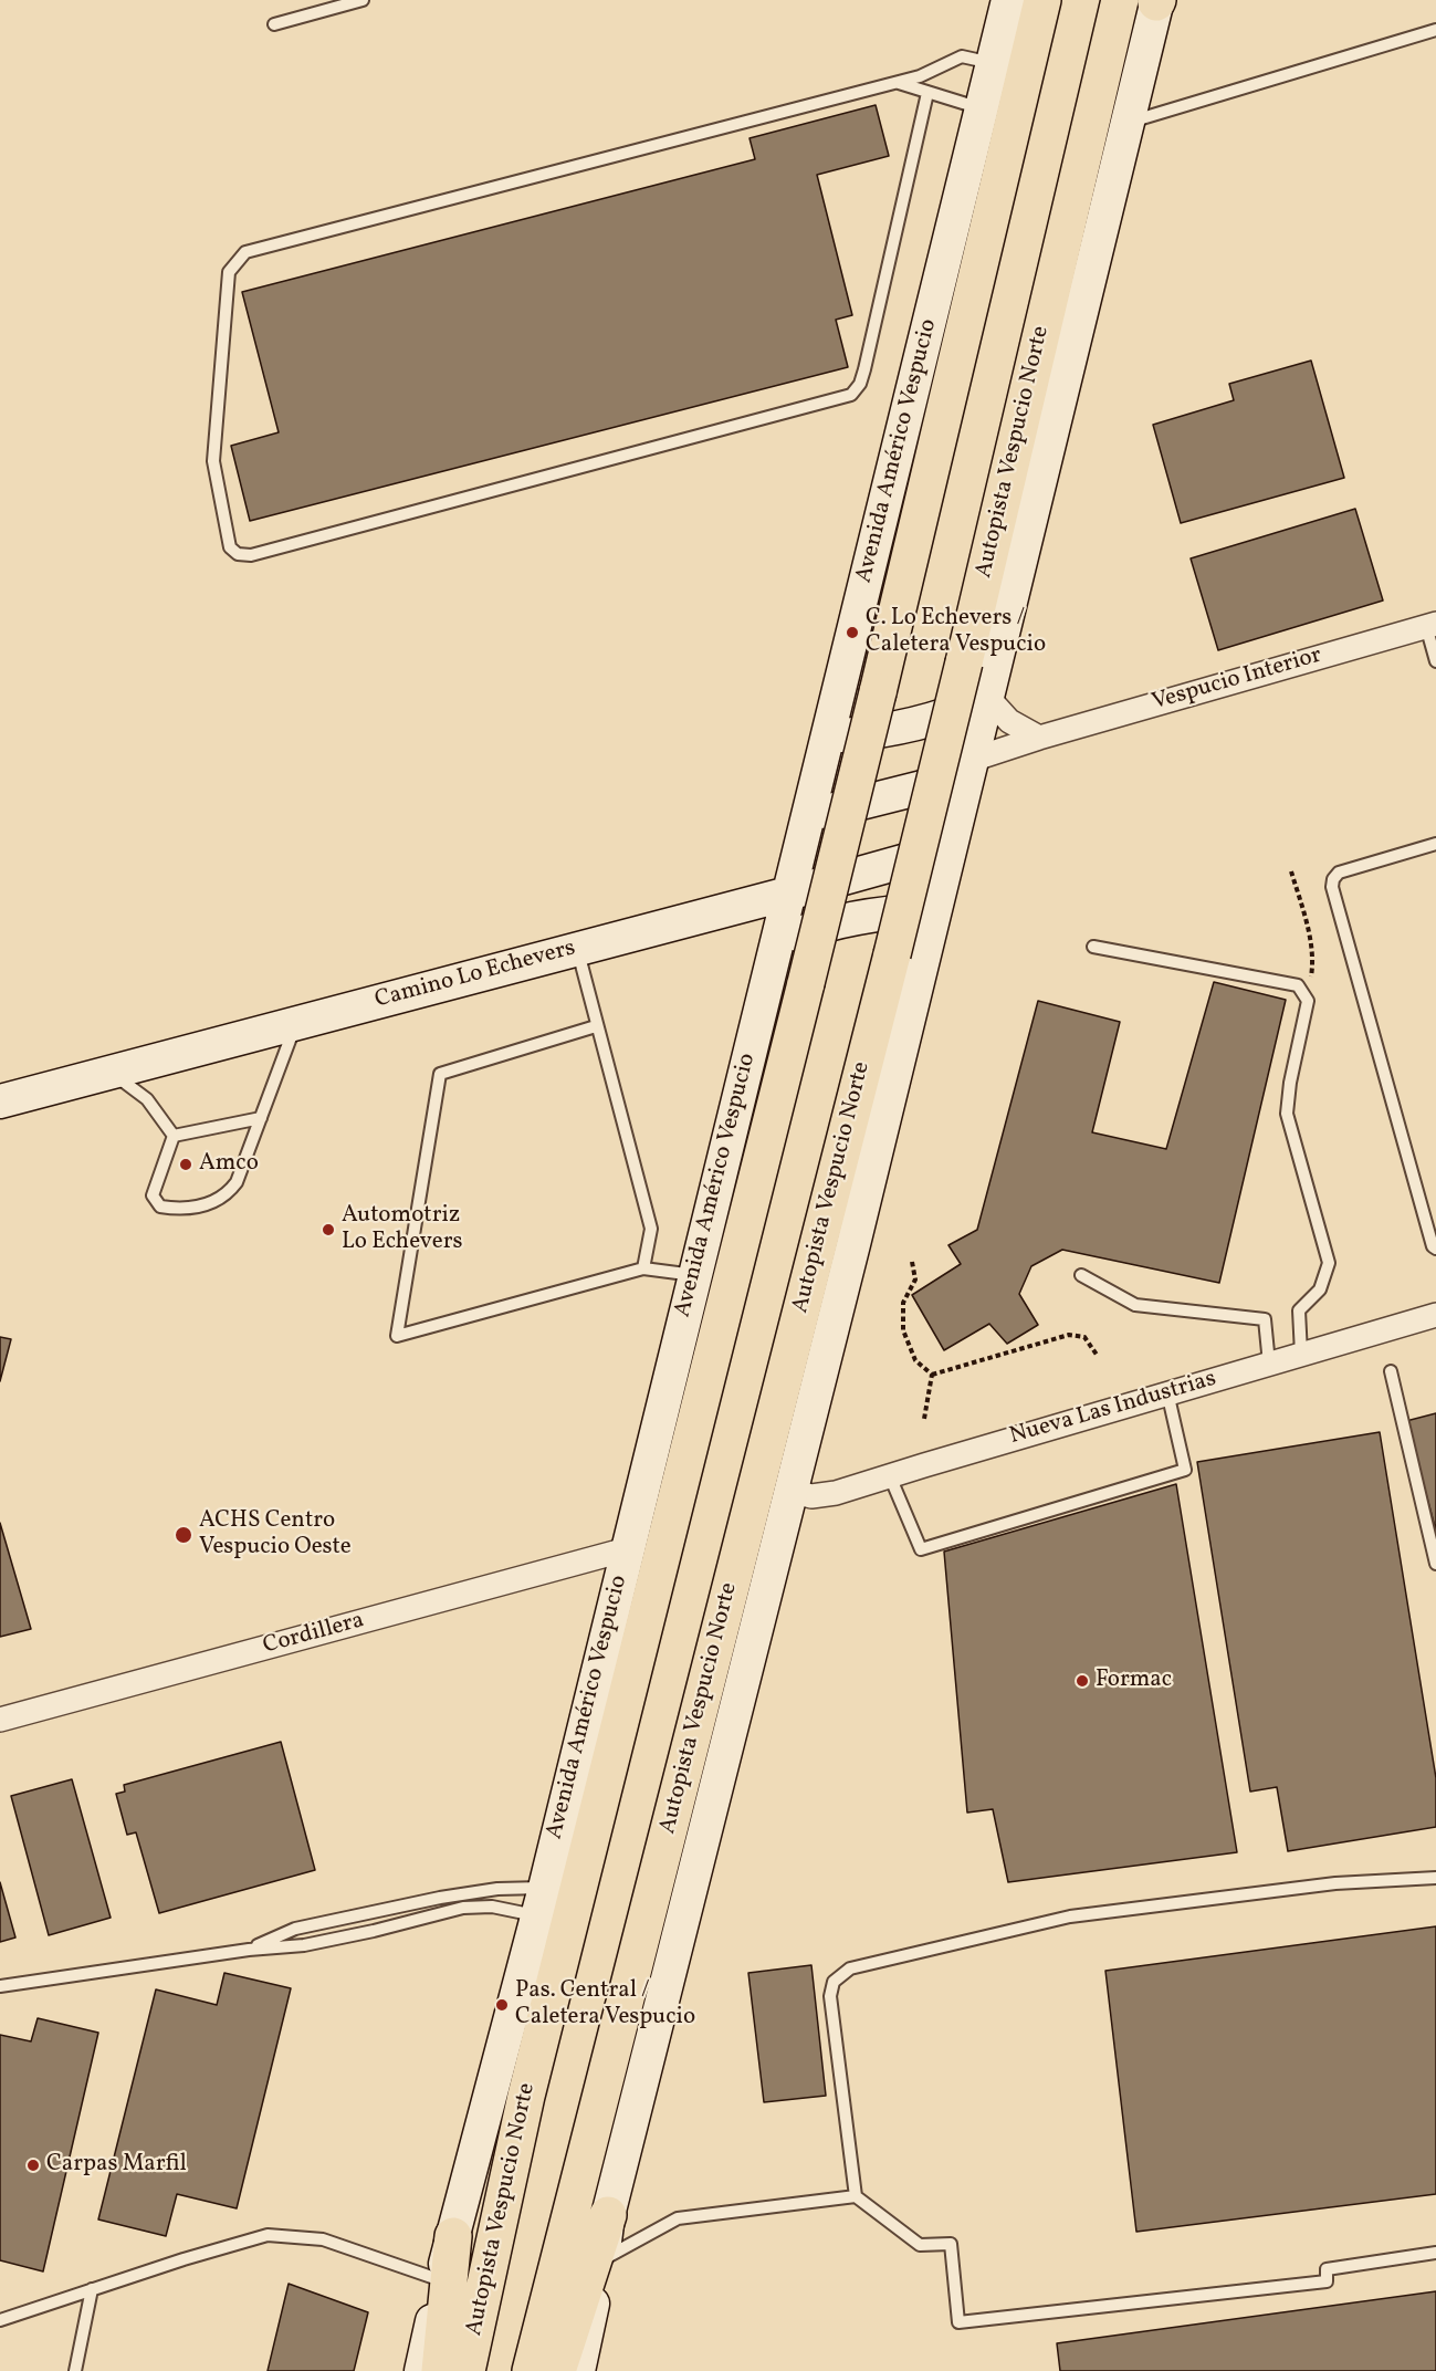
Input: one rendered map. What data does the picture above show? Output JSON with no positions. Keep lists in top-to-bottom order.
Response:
{
  "streets": {
    "highway": ["Autopista Vespucio Norte"],
    "main road": ["Avenida Américo Vespucio", "Camino Lo Echevers"],
    "street": ["Vespucio Interior", "Nueva Las Industrias", "Cordillera"]
  },
  "crossings": [
    ["Avenida Américo Vespucio", "Camino Lo Echevers"],
    ["Avenida Américo Vespucio", "Cordillera"]
  ],
  "places": [
    "C. Lo Echevers / Caletera Vespucio",
    "Amco",
    "Automotriz Lo Echevers",
    "ACHS Centro Vespucio Oeste",
    "Formac",
    "Pas. Central / Caletera Vespucio",
    "Carpas Marfil"
  ]
}
